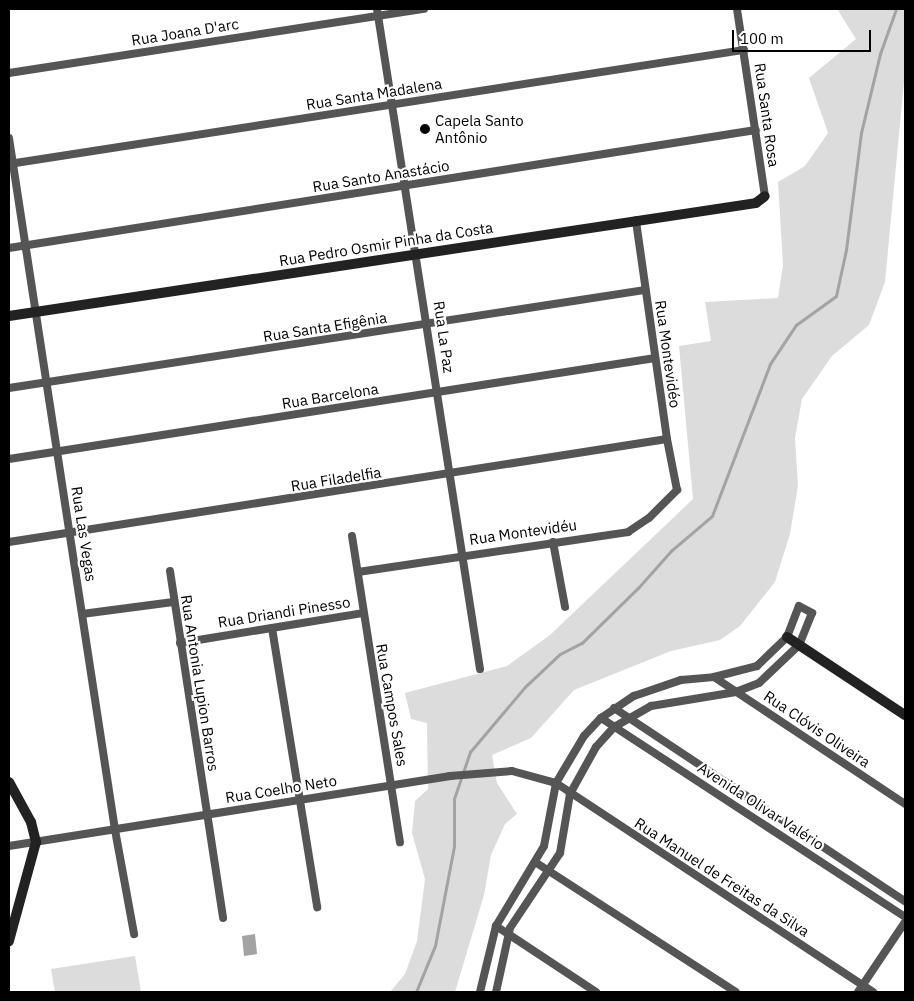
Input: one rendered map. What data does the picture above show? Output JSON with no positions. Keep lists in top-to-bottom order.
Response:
{
  "streets": {
    "street": [
      "Rua Joana D'arc",
      "Rua Santa Madalena",
      "Rua Santa Rosa",
      "Rua Santo Anastácio",
      "Rua Pedro Osmir Pinha da Costa",
      "Rua Santa Efigênia",
      "Rua La Paz",
      "Rua Montevidéo",
      "Rua Barcelona",
      "Rua Filadelfia",
      "Rua Montevidéu",
      "Rua Las Vegas",
      "Rua Driandi Pinesso",
      "Rua Antonia Lupion Barros",
      "Rua Campos Sales",
      "Rua Clóvis Oliveira",
      "Rua Coelho Neto",
      "Avenida Olivar Valério",
      "Rua Manuel de Freitas da Silva"
    ]
  },
  "crossings": [
    ["Rua Joana D'arc", "Rua La Paz"],
    ["Rua Santa Madalena", "Rua Santa Rosa"],
    ["Rua Santa Madalena", "Rua La Paz"],
    ["Rua Santa Madalena", "Rua Las Vegas"],
    ["Rua Santa Rosa", "Rua Santo Anastácio"],
    ["Rua Santa Rosa", "Rua Pedro Osmir Pinha da Costa"],
    ["Rua Santo Anastácio", "Rua La Paz"],
    ["Rua Santo Anastácio", "Rua Las Vegas"],
    ["Rua Pedro Osmir Pinha da Costa", "Rua La Paz"],
    ["Rua Pedro Osmir Pinha da Costa", "Rua Montevidéo"],
    ["Rua Pedro Osmir Pinha da Costa", "Rua Las Vegas"],
    ["Rua Santa Efigênia", "Rua La Paz"],
    ["Rua Santa Efigênia", "Rua Montevidéo"],
    ["Rua Santa Efigênia", "Rua Las Vegas"],
    ["Rua La Paz", "Rua Barcelona"],
    ["Rua La Paz", "Rua Filadelfia"],
    ["Rua La Paz", "Rua Montevidéu"],
    ["Rua Montevidéo", "Rua Barcelona"],
    ["Rua Montevidéo", "Rua Filadelfia"],
    ["Rua Montevidéo", "Rua Montevidéu"],
    ["Rua Barcelona", "Rua Las Vegas"],
    ["Rua Filadelfia", "Rua Las Vegas"],
    ["Rua Montevidéu", "Rua Campos Sales"],
    ["Rua Las Vegas", "Rua Coelho Neto"],
    ["Rua Driandi Pinesso", "Rua Antonia Lupion Barros"],
    ["Rua Driandi Pinesso", "Rua Campos Sales"],
    ["Rua Antonia Lupion Barros", "Rua Coelho Neto"],
    ["Rua Campos Sales", "Rua Coelho Neto"],
    ["Rua Coelho Neto", "Rua Manuel de Freitas da Silva"]
  ],
  "places": ["Capela Santo Antônio"],
  "scale_bar": "100 m"
}
